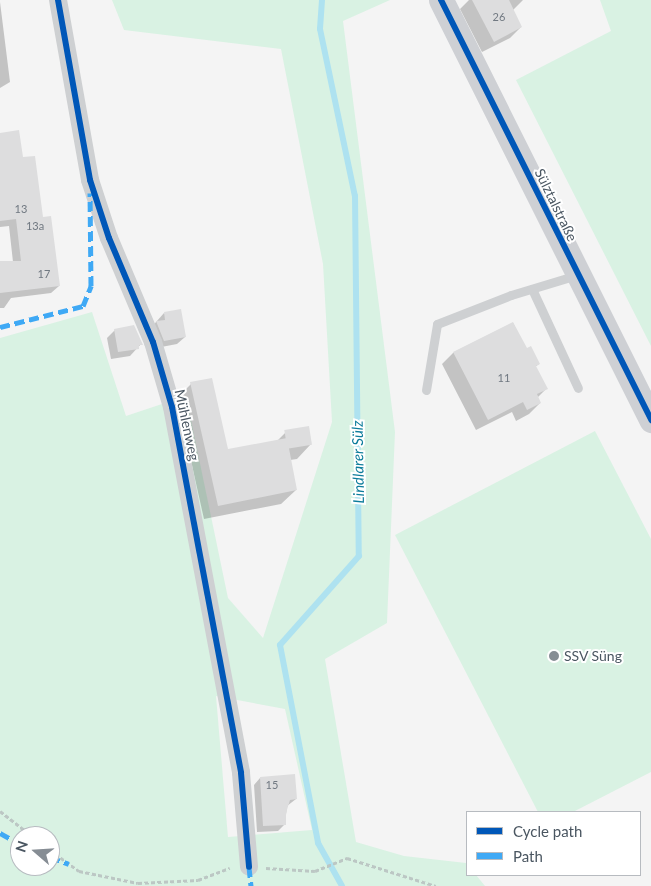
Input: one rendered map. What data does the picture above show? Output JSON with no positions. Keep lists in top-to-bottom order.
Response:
{
  "streets": {
    "main road": ["Sülztalstraße"],
    "street": ["Mühlenweg"]
  },
  "water": ["Lindlarer Sülz"],
  "places": ["SSV Süng"],
  "house_numbers": [
    "26",
    "13",
    "13a",
    "17",
    "11",
    "15"
  ],
  "legend": ["Cycle path", "Path"],
  "north": "left"
}
